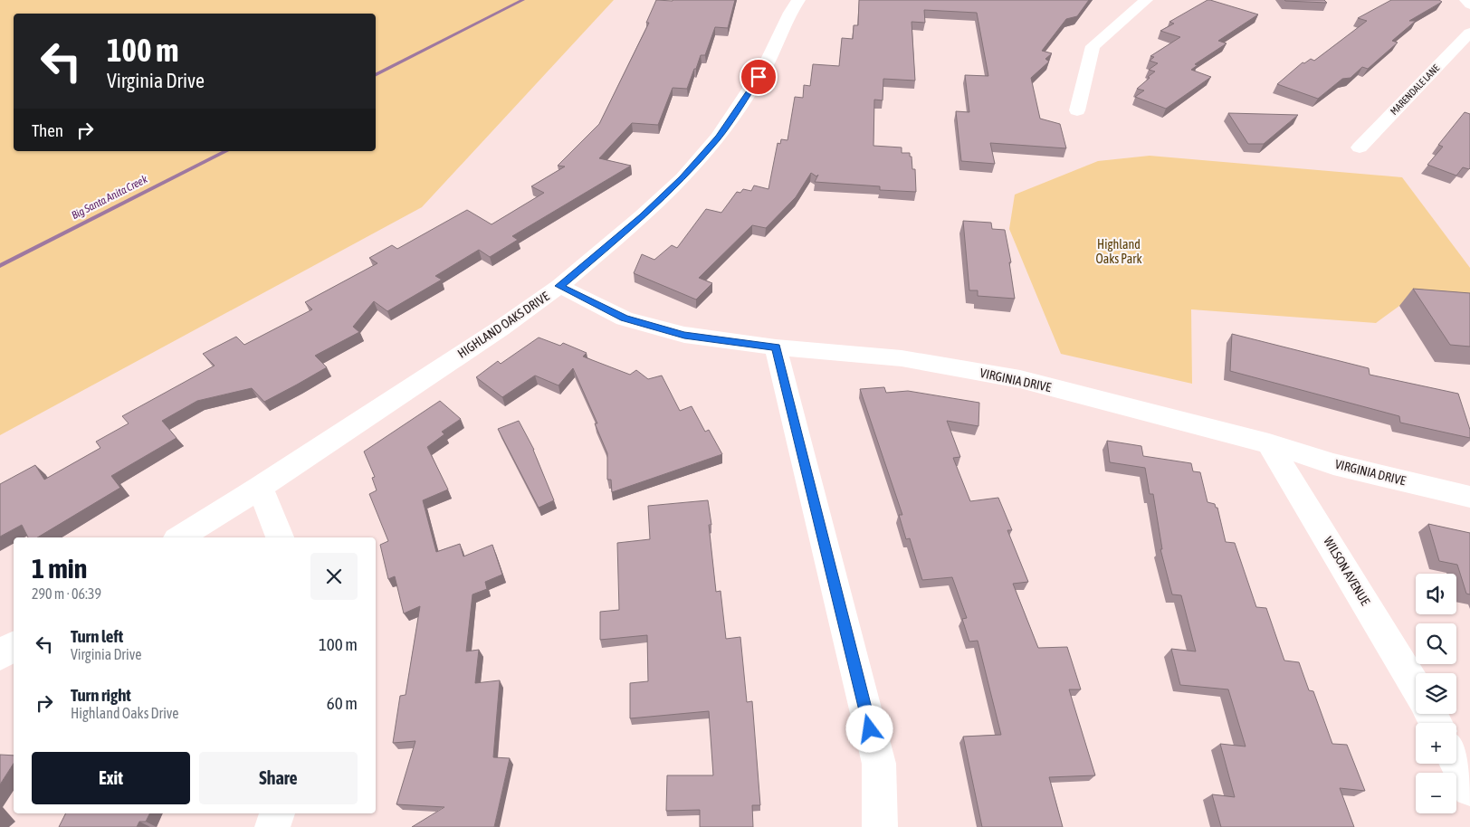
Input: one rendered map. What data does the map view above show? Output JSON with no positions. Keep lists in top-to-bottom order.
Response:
{
  "streets": {
    "street": [
      "MARENDALE LANE",
      "HIGHLAND OAKS DRIVE",
      "VIRGINIA DRIVE",
      "WILSON AVENUE"
    ]
  },
  "crossings": [
    ["HIGHLAND OAKS DRIVE", "VIRGINIA DRIVE"],
    ["VIRGINIA DRIVE", "WILSON AVENUE"]
  ],
  "water": ["Big Santa Anita Creek"],
  "parks": ["Highland Oaks Park"],
  "page": {
    "turn": ["100 m", "Virginia Drive"],
    "then": "Then",
    "heading": ["1 min", "290 m · 06:39"],
    "map_buttons": ["+", "−"],
    "list": [
      {
        "name": "Turn left",
        "note": "Virginia Drive",
        "value": "100 m"
      },
      {
        "name": "Turn right",
        "note": "Highland Oaks Drive",
        "value": "60 m"
      }
    ],
    "buttons": ["Exit", "Share"]
  }
}
